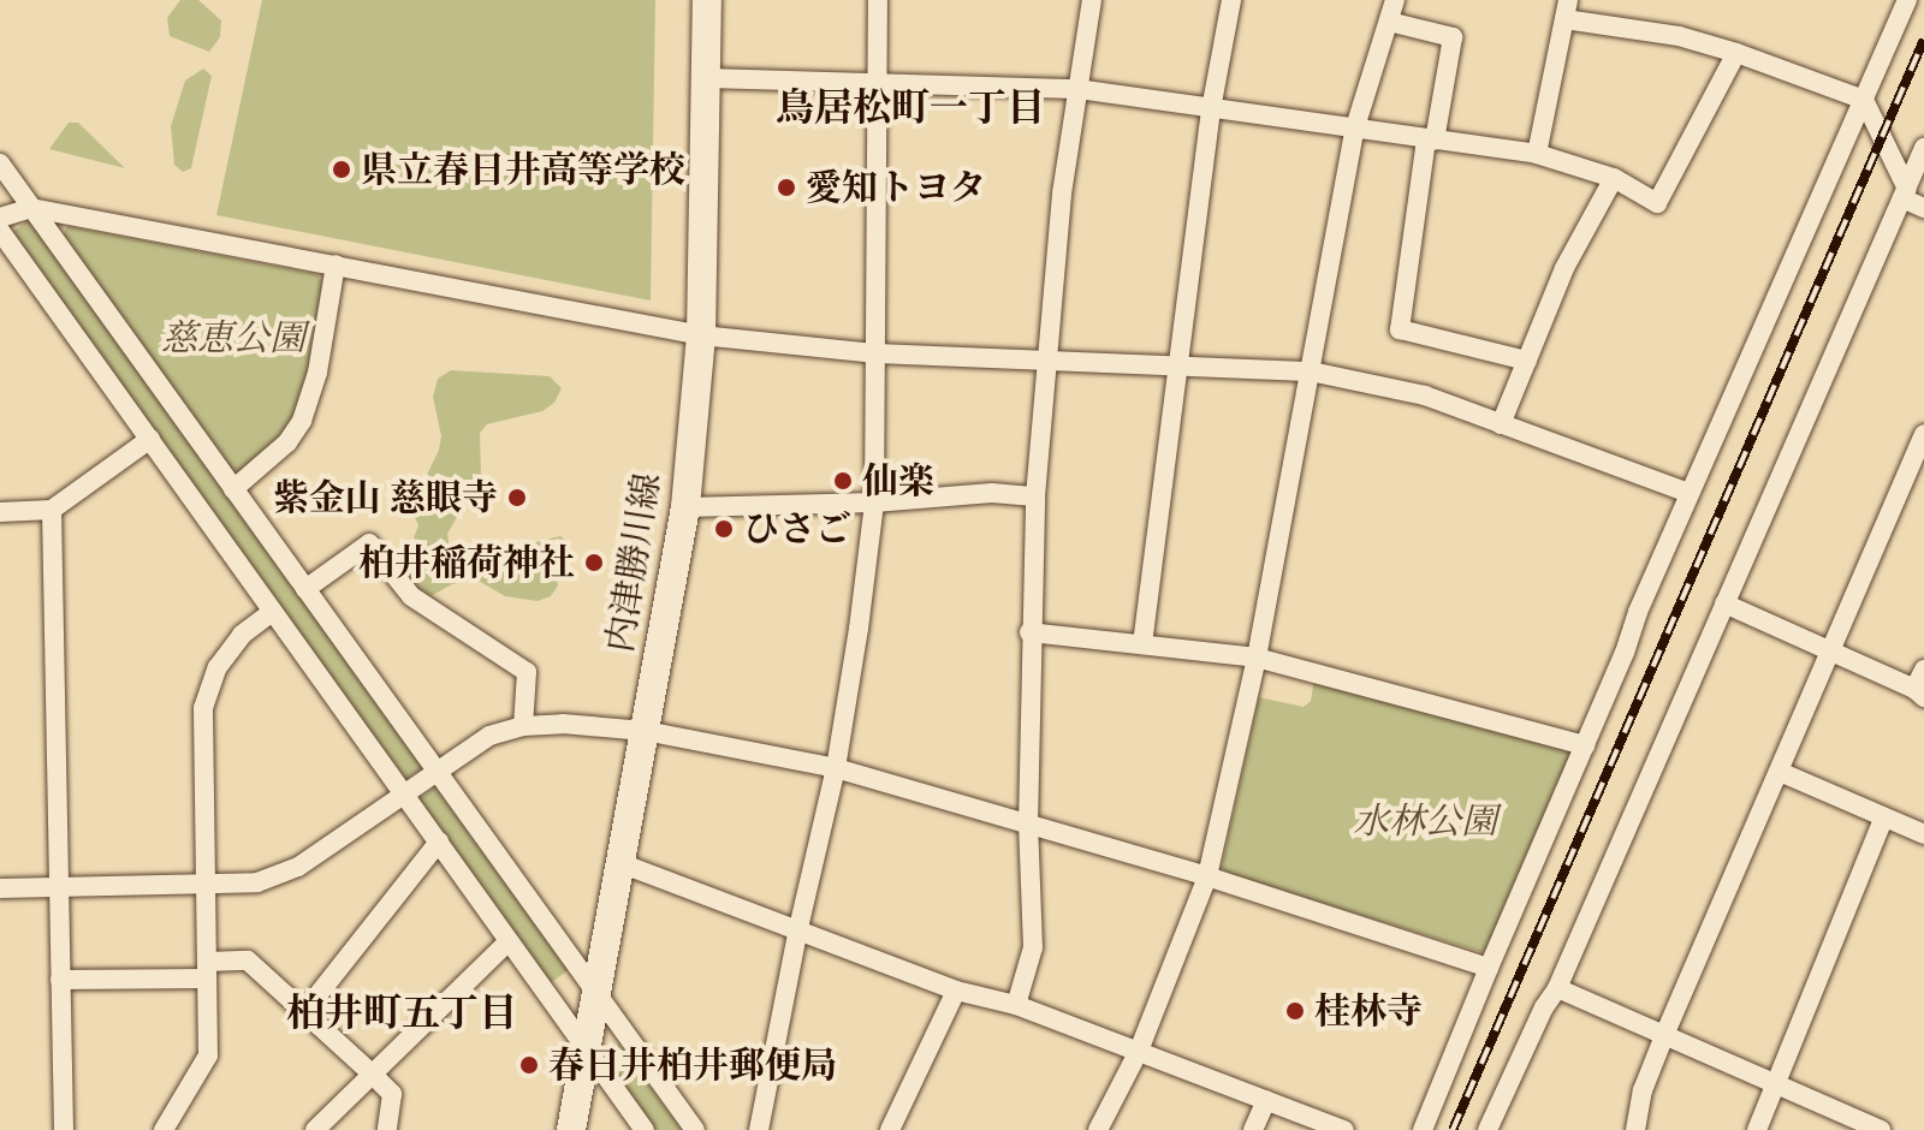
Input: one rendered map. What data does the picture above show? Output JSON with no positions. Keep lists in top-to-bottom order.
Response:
{
  "streets": {
    "main road": ["内津勝川線"]
  },
  "districts": ["鳥居松町一丁目", "柏井町五丁目"],
  "parks": ["慈恵公園", "水林公園"],
  "places": [
    "県立春日井高等学校",
    "愛知トヨタ",
    "仙楽",
    "紫金山 慈眼寺",
    "ひさご",
    "柏井稲荷神社",
    "桂林寺",
    "春日井柏井郵便局"
  ]
}
